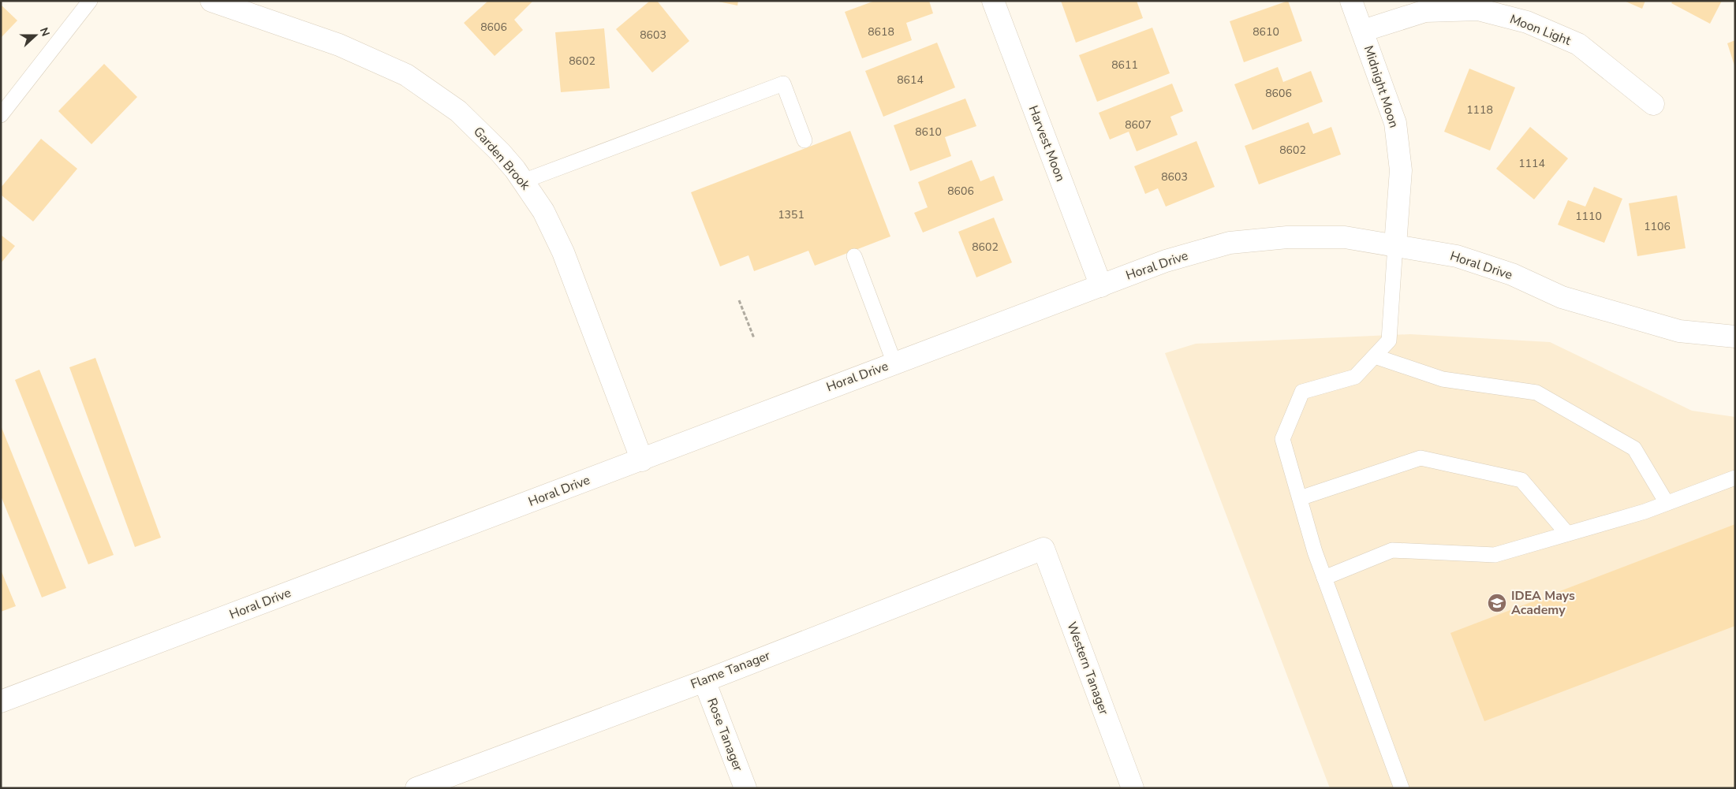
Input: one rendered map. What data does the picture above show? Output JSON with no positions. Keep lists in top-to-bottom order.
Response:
{
  "streets": {
    "street": [
      "Moon Light",
      "Midnight Moon",
      "Harvest Moon",
      "Garden Brook",
      "Horal Drive",
      "Western Tanager",
      "Flame Tanager",
      "Rose Tanager"
    ]
  },
  "crossings": [
    ["Moon Light", "Midnight Moon"],
    ["Midnight Moon", "Horal Drive"],
    ["Harvest Moon", "Horal Drive"],
    ["Garden Brook", "Horal Drive"],
    ["Western Tanager", "Flame Tanager"],
    ["Flame Tanager", "Rose Tanager"]
  ],
  "places": {
    "school or university": ["IDEA Mays Academy"]
  },
  "house_numbers": [
    "8606",
    "8618",
    "8610",
    "8603",
    "8602",
    "8611",
    "8614",
    "8606",
    "1118",
    "8607",
    "8610",
    "8602",
    "1114",
    "8603",
    "8606",
    "1351",
    "1110",
    "1106",
    "8602"
  ],
  "north": "right"
}
